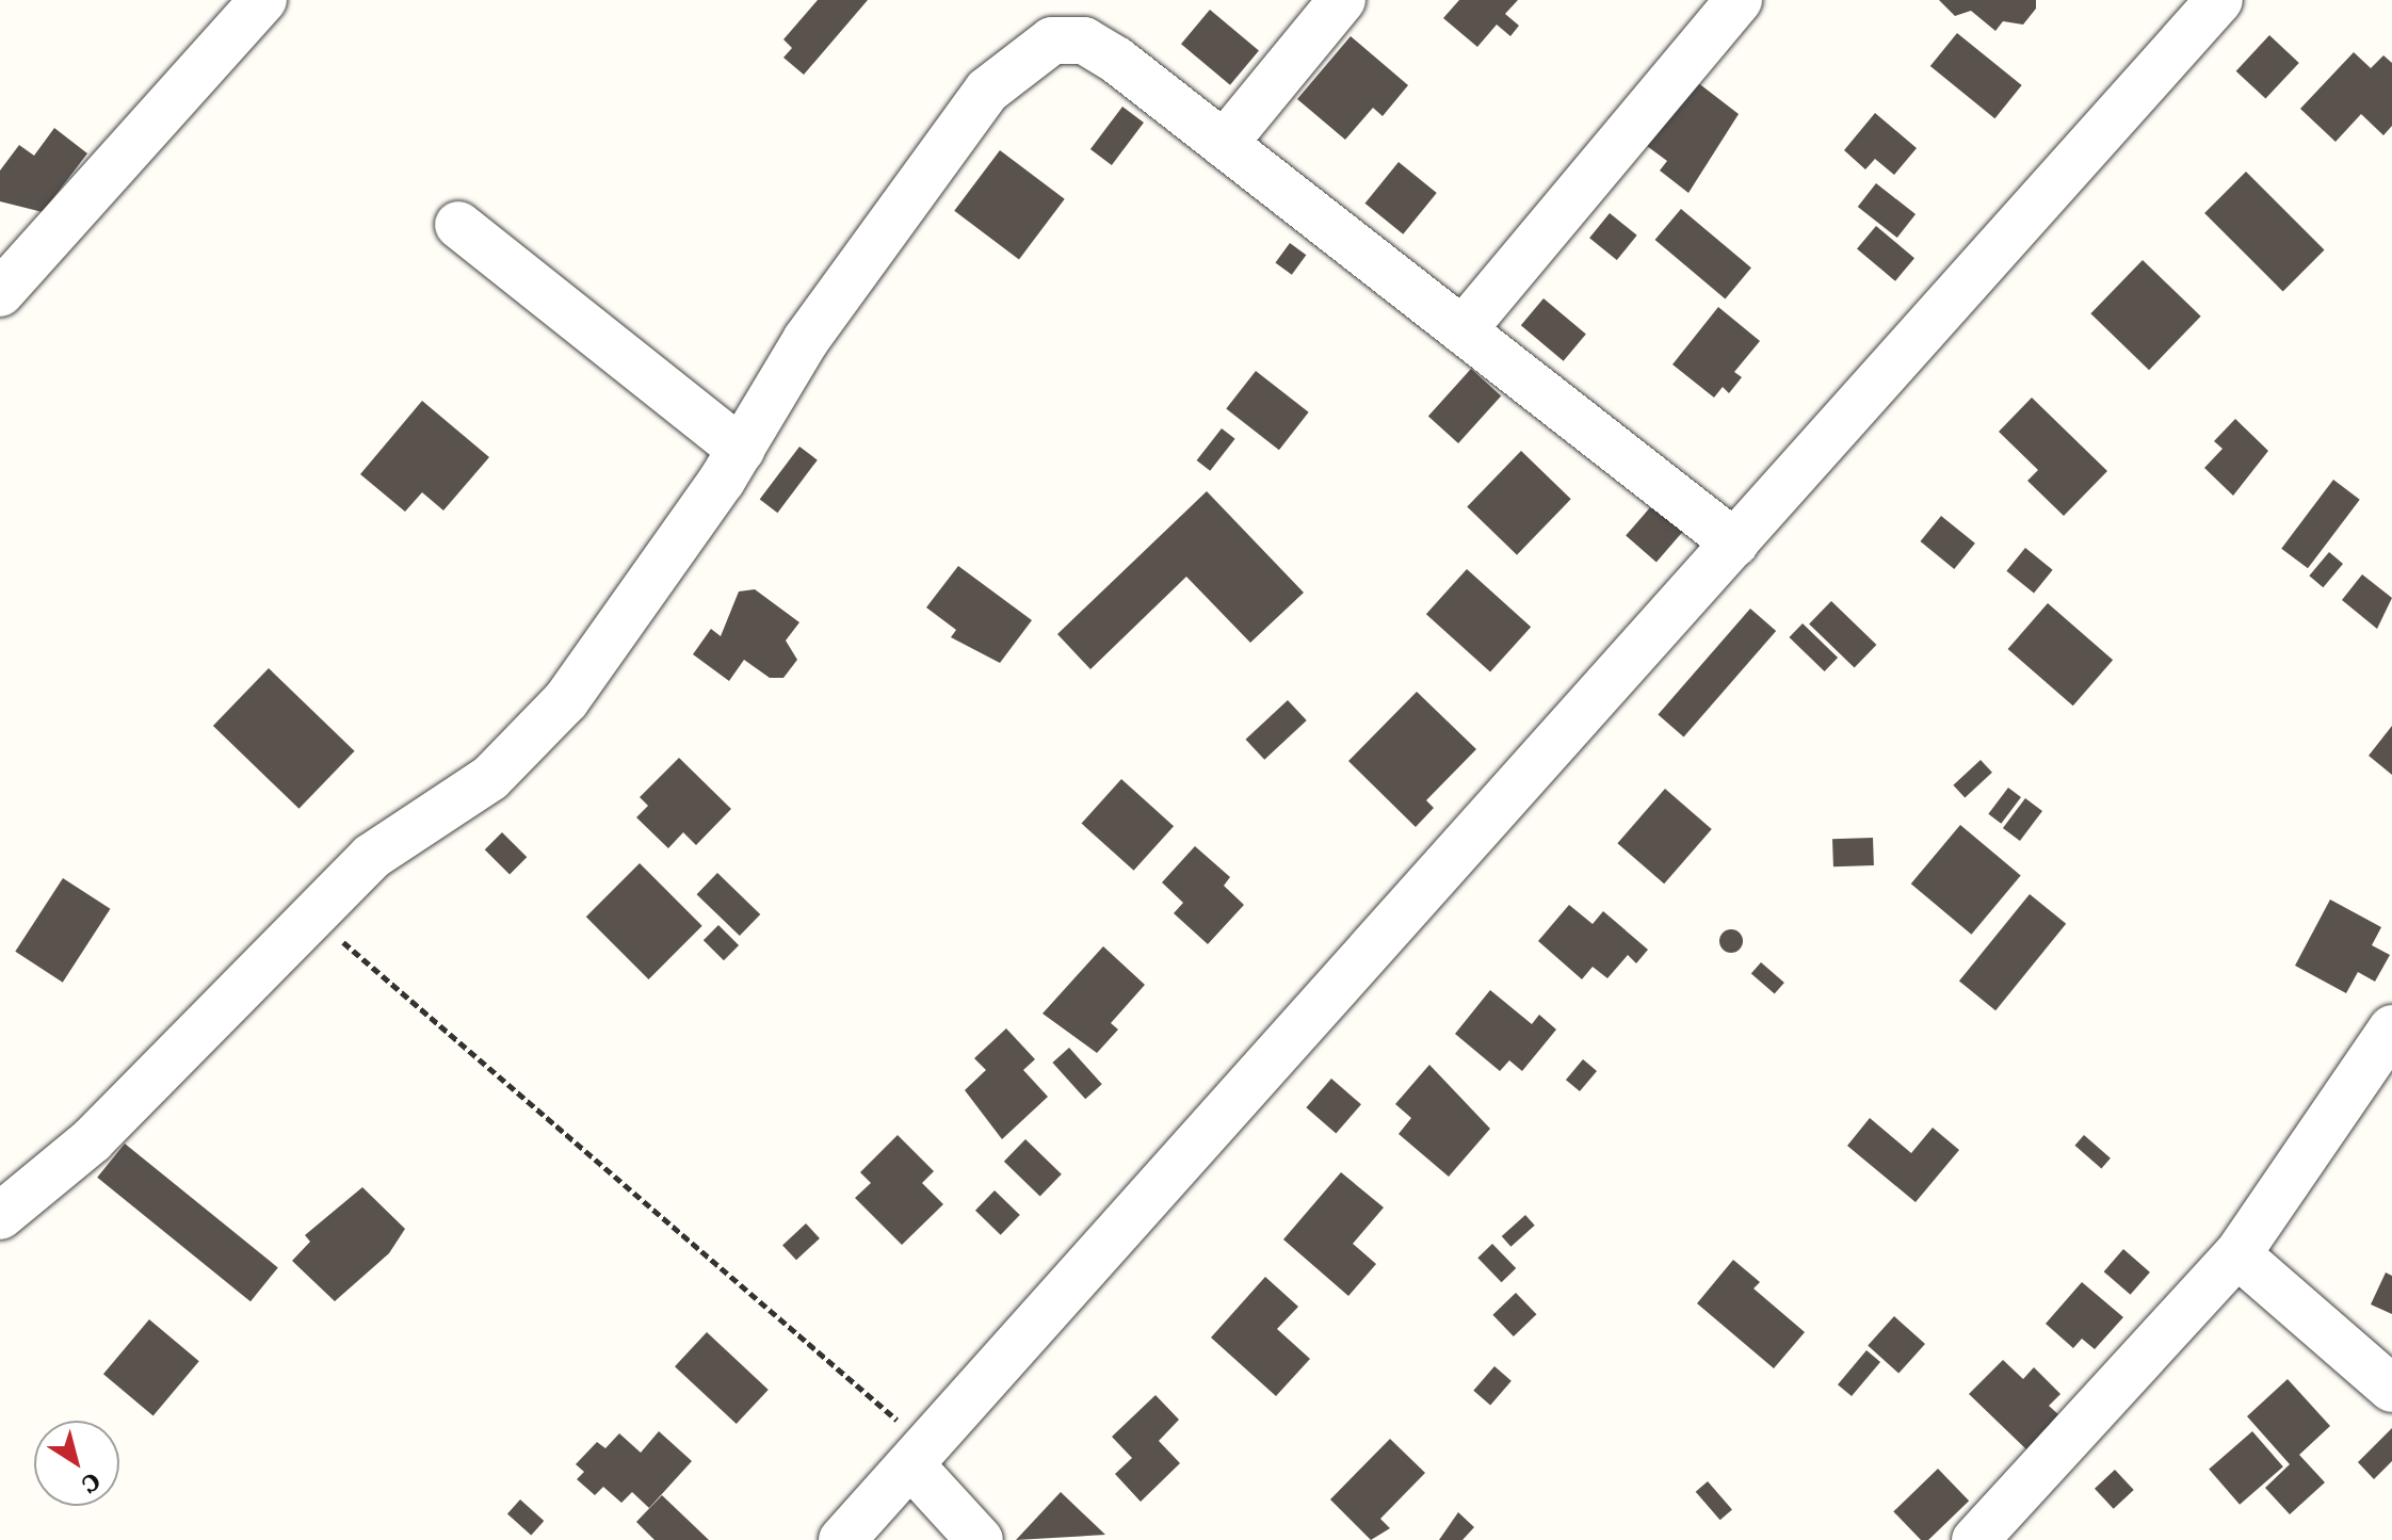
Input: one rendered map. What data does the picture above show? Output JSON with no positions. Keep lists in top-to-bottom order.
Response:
{
  "north": "bottom right"
}
